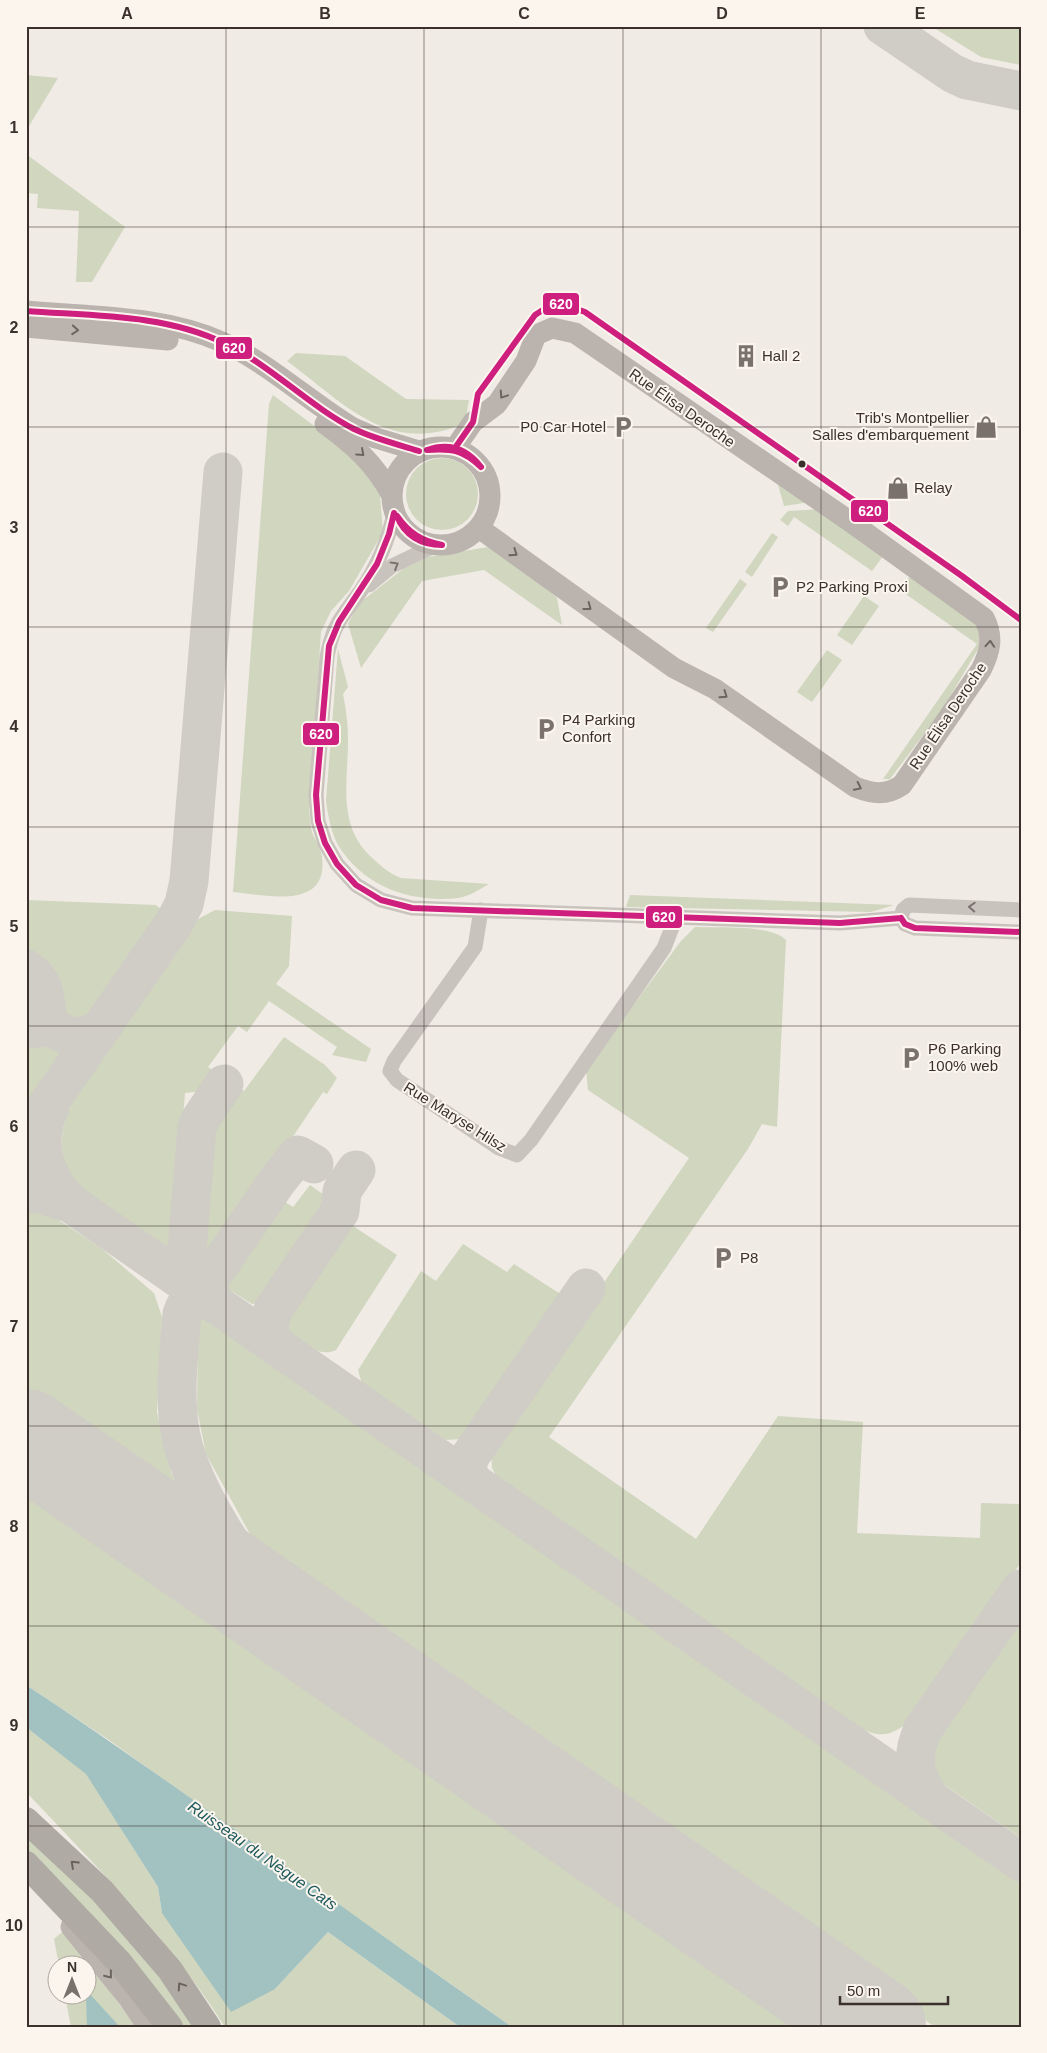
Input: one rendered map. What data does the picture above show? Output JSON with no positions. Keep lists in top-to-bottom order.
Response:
{
  "streets": {
    "street": ["Rue Élisa Deroche", "Rue Maryse Hilsz"]
  },
  "water": ["Ruisseau du Nègue Cats"],
  "places": {
    "building": ["Hall 2"],
    "parking": [
      "P0 Car Hotel",
      "P2 Parking Proxi",
      "P4 Parking Confort",
      "P6 Parking 100% web",
      "P8"
    ],
    "shop": ["Trib's Montpellier Salles d'embarquement", "Relay"]
  },
  "lines": ["transit line 620"],
  "scale_bar": "50 m",
  "north": "top",
  "grid": {
    "columns": [
      "A",
      "B",
      "C",
      "D",
      "E"
    ],
    "rows": [
      "1",
      "2",
      "3",
      "4",
      "5",
      "6",
      "7",
      "8",
      "9",
      "10"
    ]
  }
}
